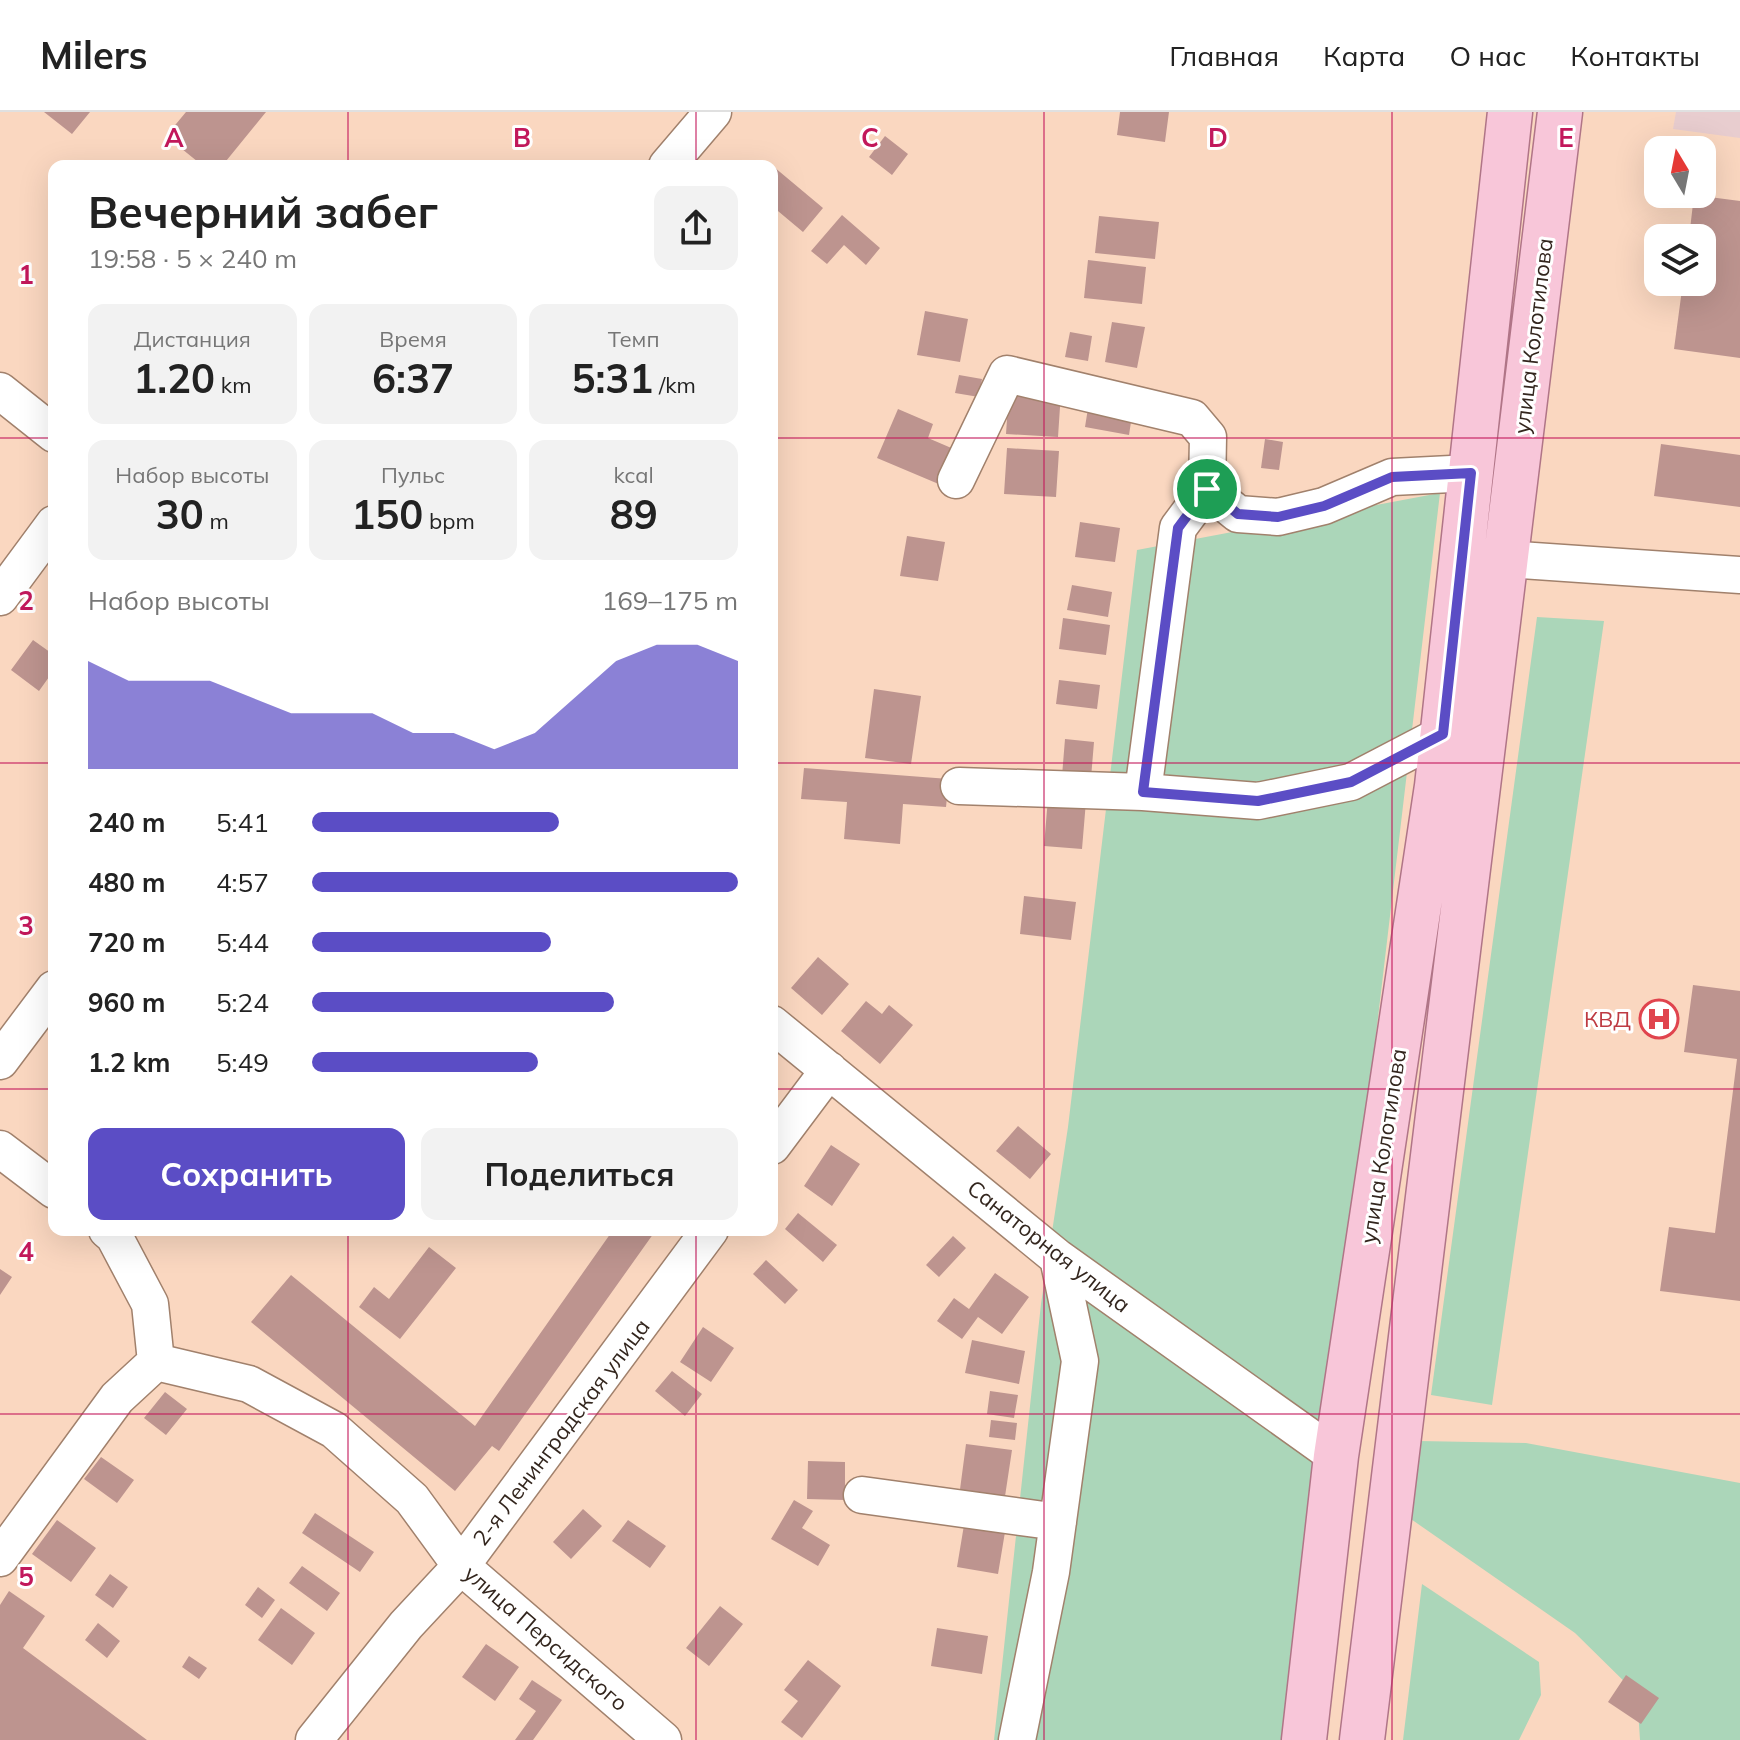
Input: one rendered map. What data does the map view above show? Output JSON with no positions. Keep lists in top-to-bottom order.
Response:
{
  "streets": {
    "main road": ["улица Колотилова"],
    "street": ["Санаторная улица", "2-я Ленинградская улица", "улица Персидского"]
  },
  "crossings": [
    ["улица Колотилова", "Санаторная улица"],
    ["2-я Ленинградская улица", "улица Персидского"]
  ],
  "places": {
    "hospital": ["КВД"]
  },
  "north": "top",
  "page": {
    "header": "Milers",
    "nav": [
      "Главная",
      "Карта",
      "О нас",
      "Контакты"
    ],
    "heading": ["Вечерний забег", "19:58 · 5 × 240 m"],
    "stats": [
      ["Дистанция", "1.20 km"],
      ["Время", "6:37"],
      ["Темп", "5:31 /km"],
      ["Набор высоты", "30 m"],
      ["Пульс", "150 bpm"],
      ["kcal", "89"]
    ],
    "chart": ["Набор высоты", "169–175 m"],
    "list": [
      {
        "name": "240 m",
        "note": "5:41"
      },
      {
        "name": "480 m",
        "note": "4:57"
      },
      {
        "name": "720 m",
        "note": "5:44"
      },
      {
        "name": "960 m",
        "note": "5:24"
      },
      {
        "name": "1.2 km",
        "note": "5:49"
      }
    ],
    "buttons": ["Сохранить", "Поделиться"]
  },
  "grid": {
    "columns": [
      "A",
      "B",
      "C",
      "D",
      "E"
    ],
    "rows": [
      "1",
      "2",
      "3",
      "4",
      "5"
    ]
  }
}
